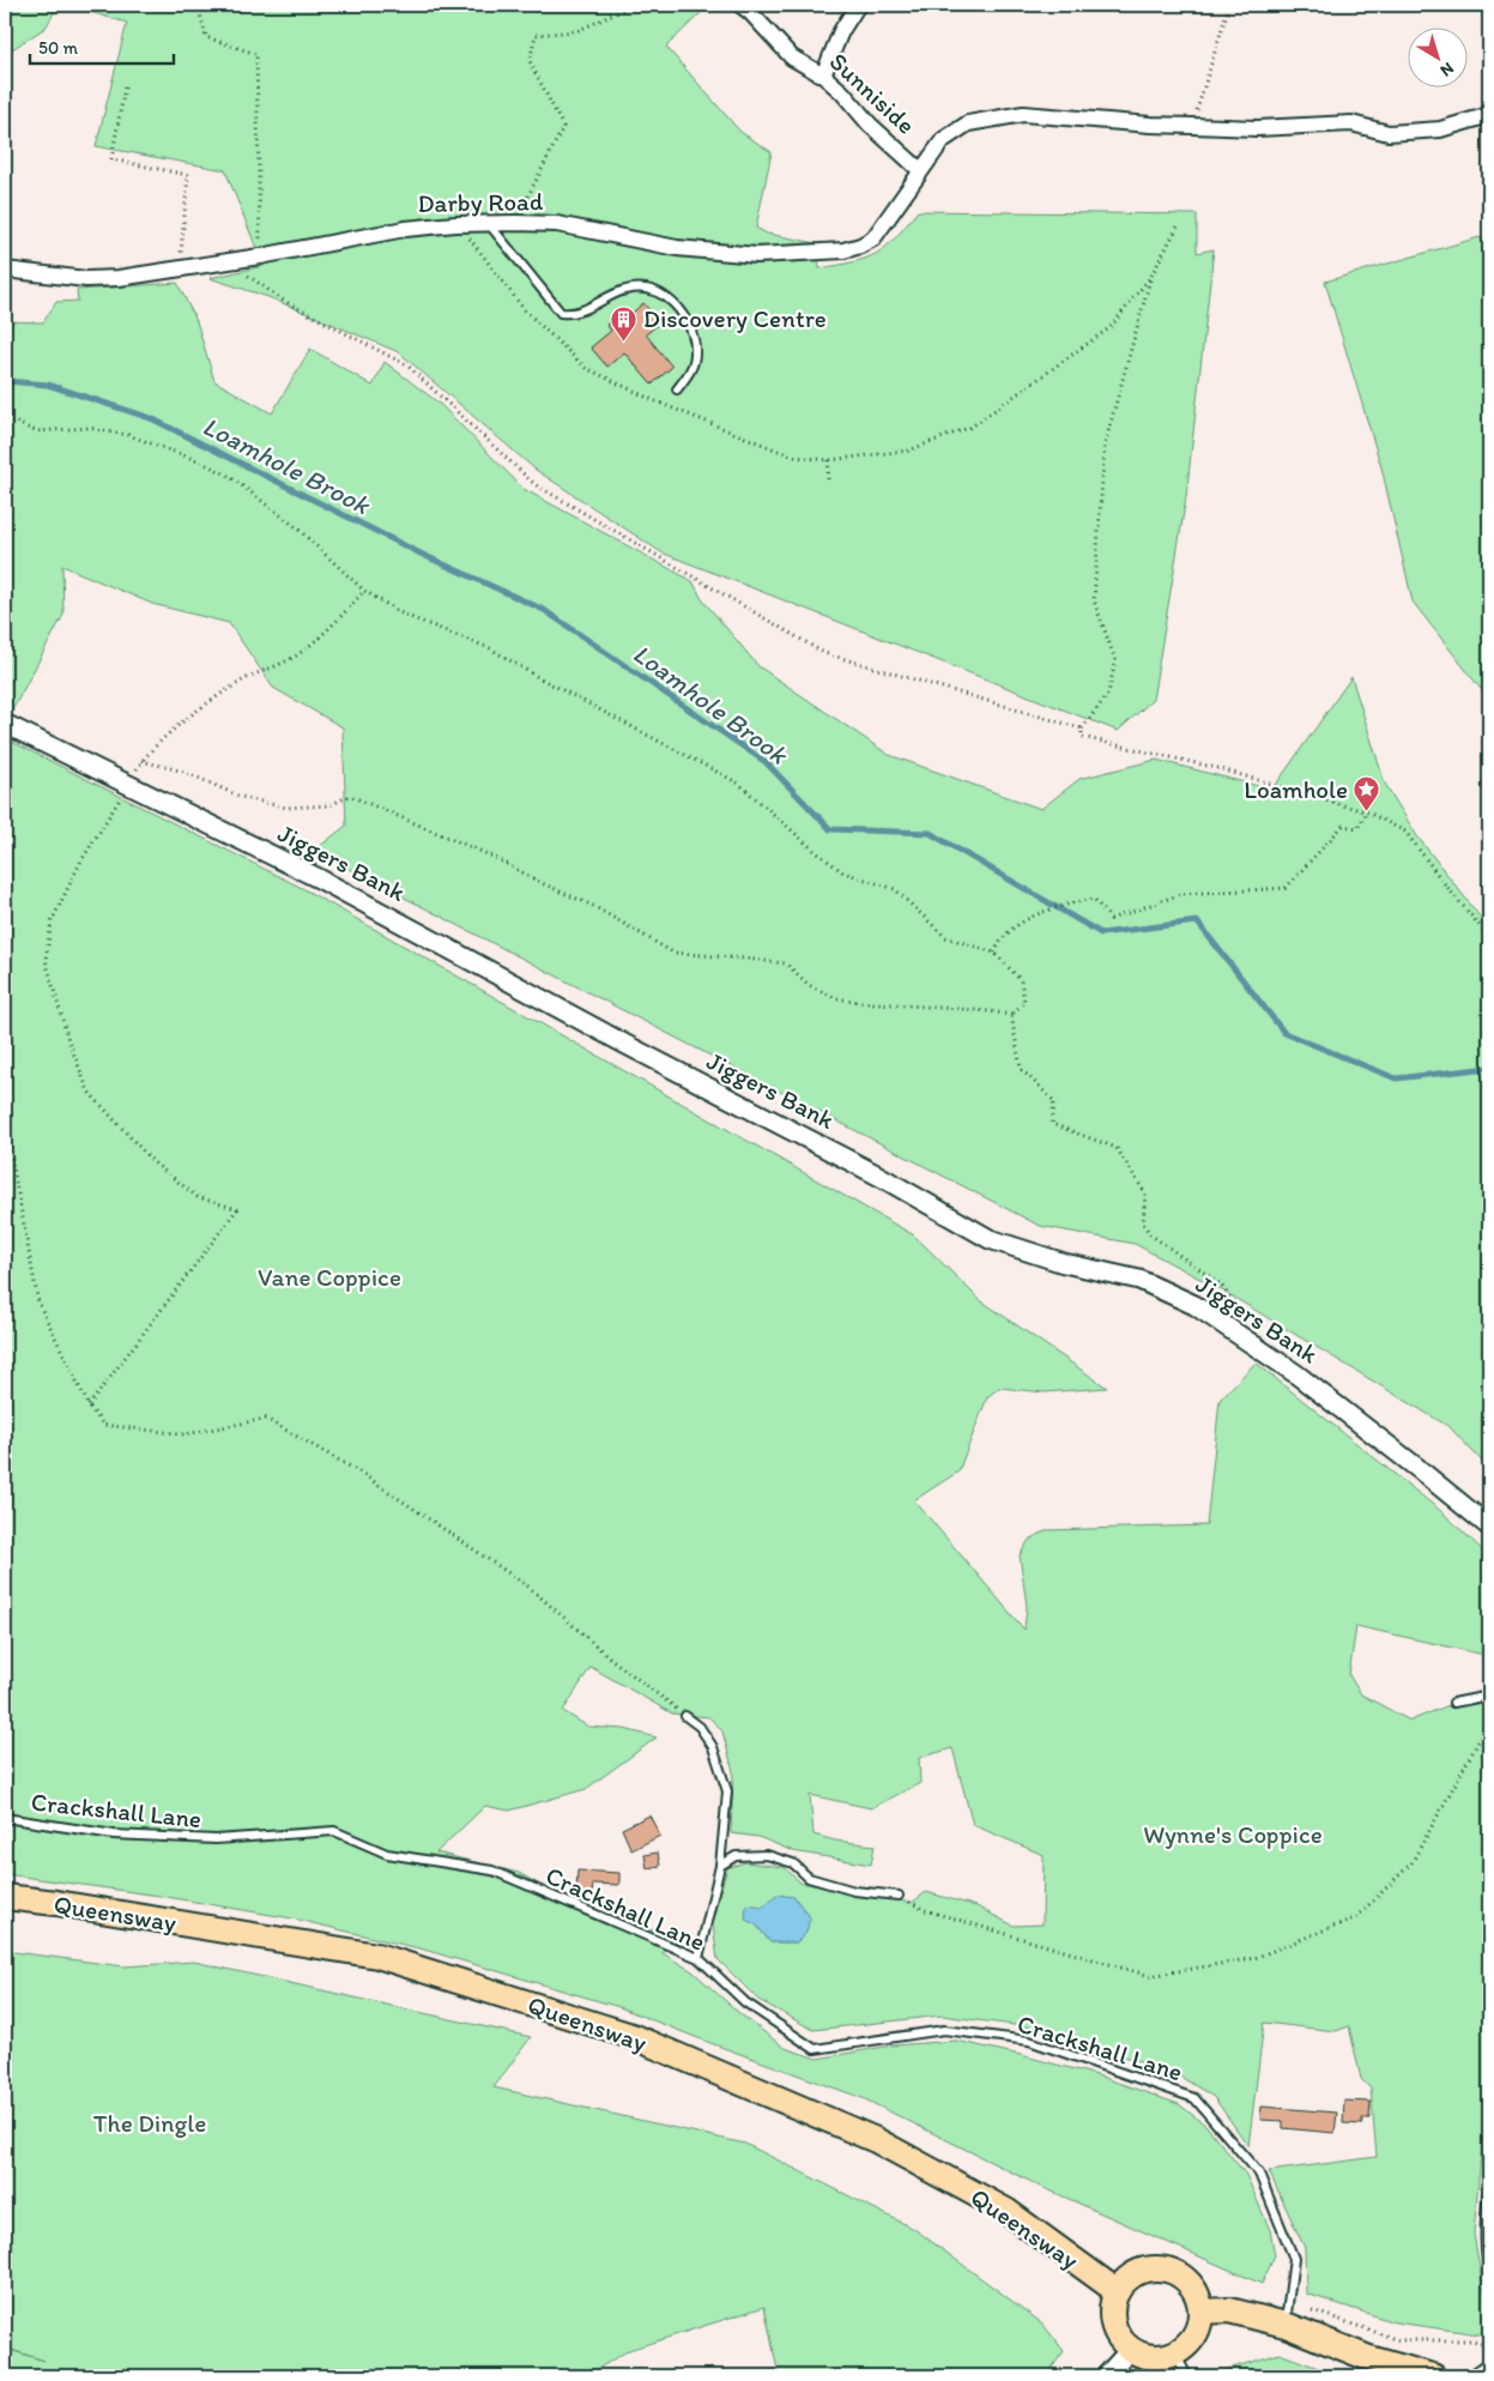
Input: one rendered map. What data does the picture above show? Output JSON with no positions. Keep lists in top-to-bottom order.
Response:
{
  "streets": {
    "main road": ["Queensway"],
    "street": ["Sunniside", "Darby Road", "Jiggers Bank"],
    "lane": ["Crackshall Lane"]
  },
  "crossings": [
    ["Sunniside", "Darby Road"]
  ],
  "water": ["Loamhole Brook"],
  "parks": ["Vane Coppice", "Wynne's Coppice", "The Dingle"],
  "places": {
    "building": ["Discovery Centre"],
    "place": ["Loamhole"]
  },
  "scale_bar": "50 m",
  "north": "bottom right"
}
